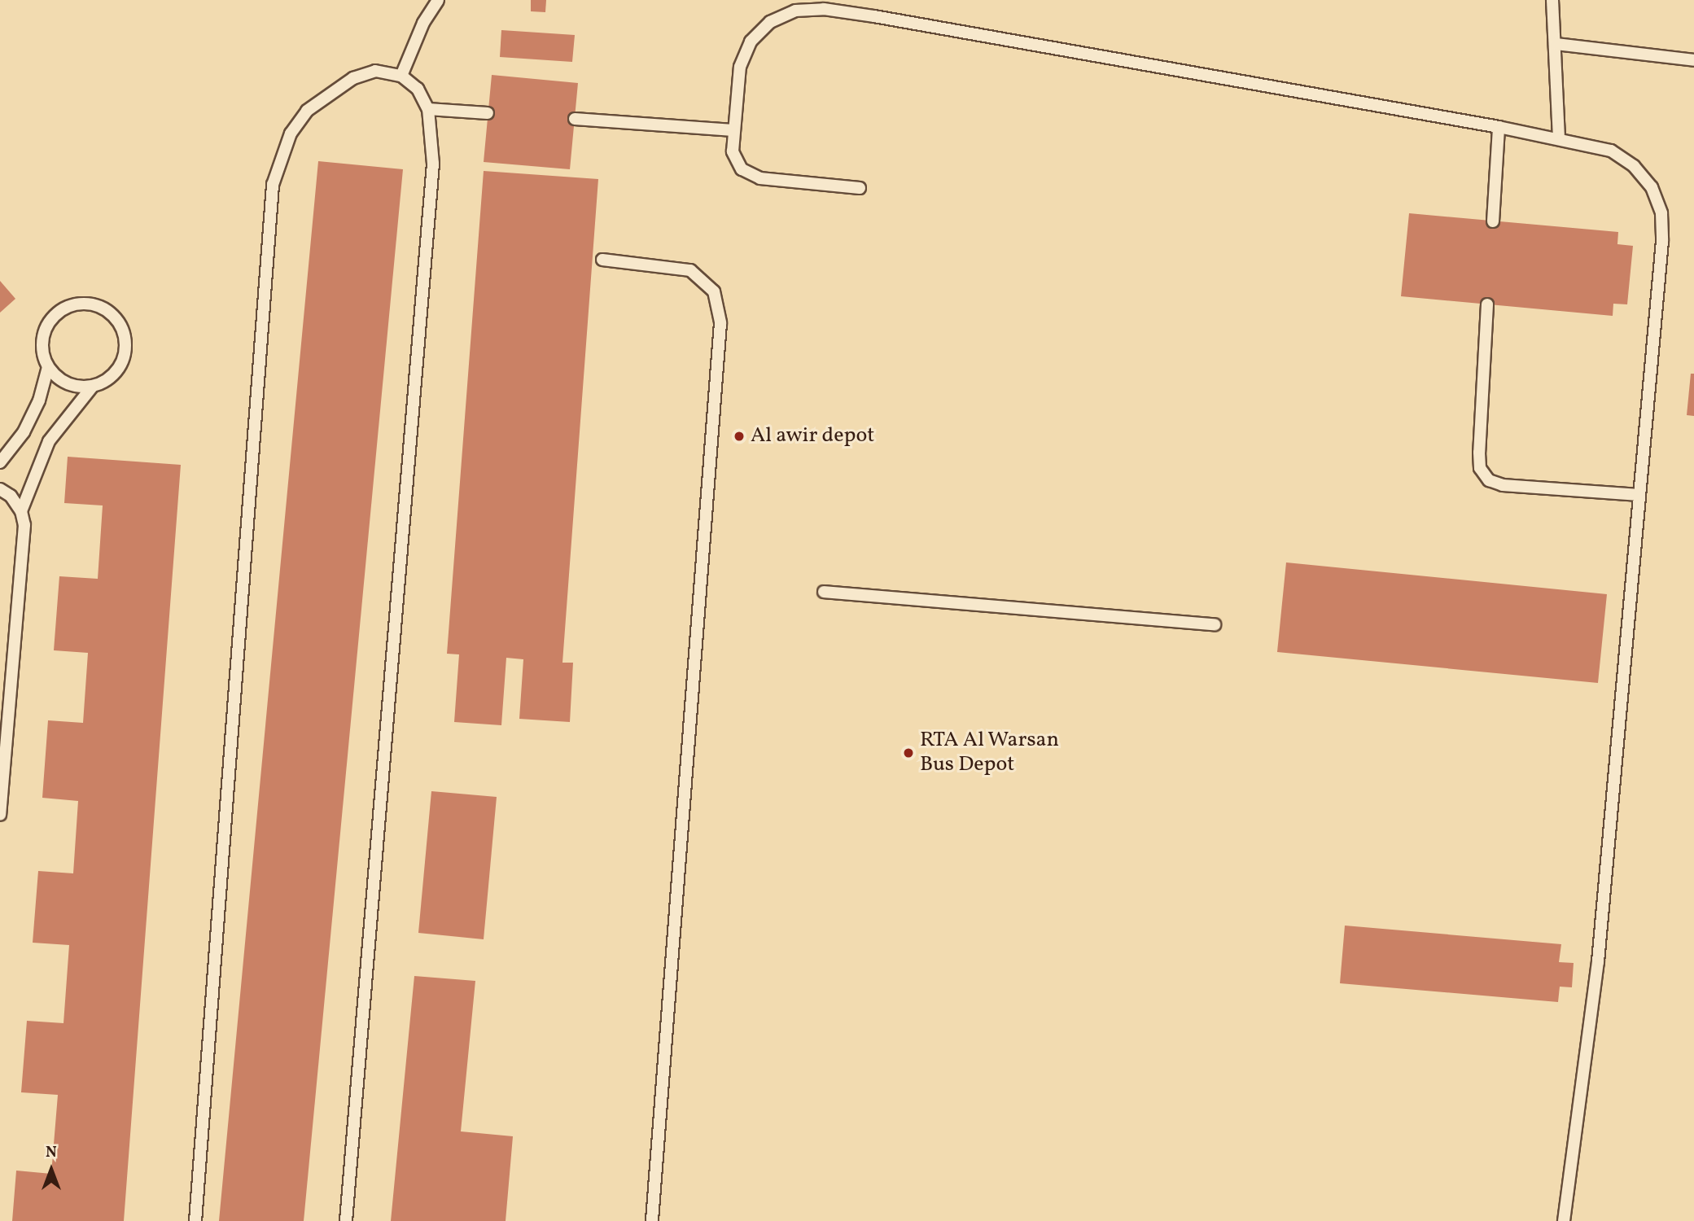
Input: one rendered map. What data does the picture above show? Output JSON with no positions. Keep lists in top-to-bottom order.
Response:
{
  "places": ["Al awir depot", "RTA Al Warsan Bus Depot"],
  "north": "top"
}
